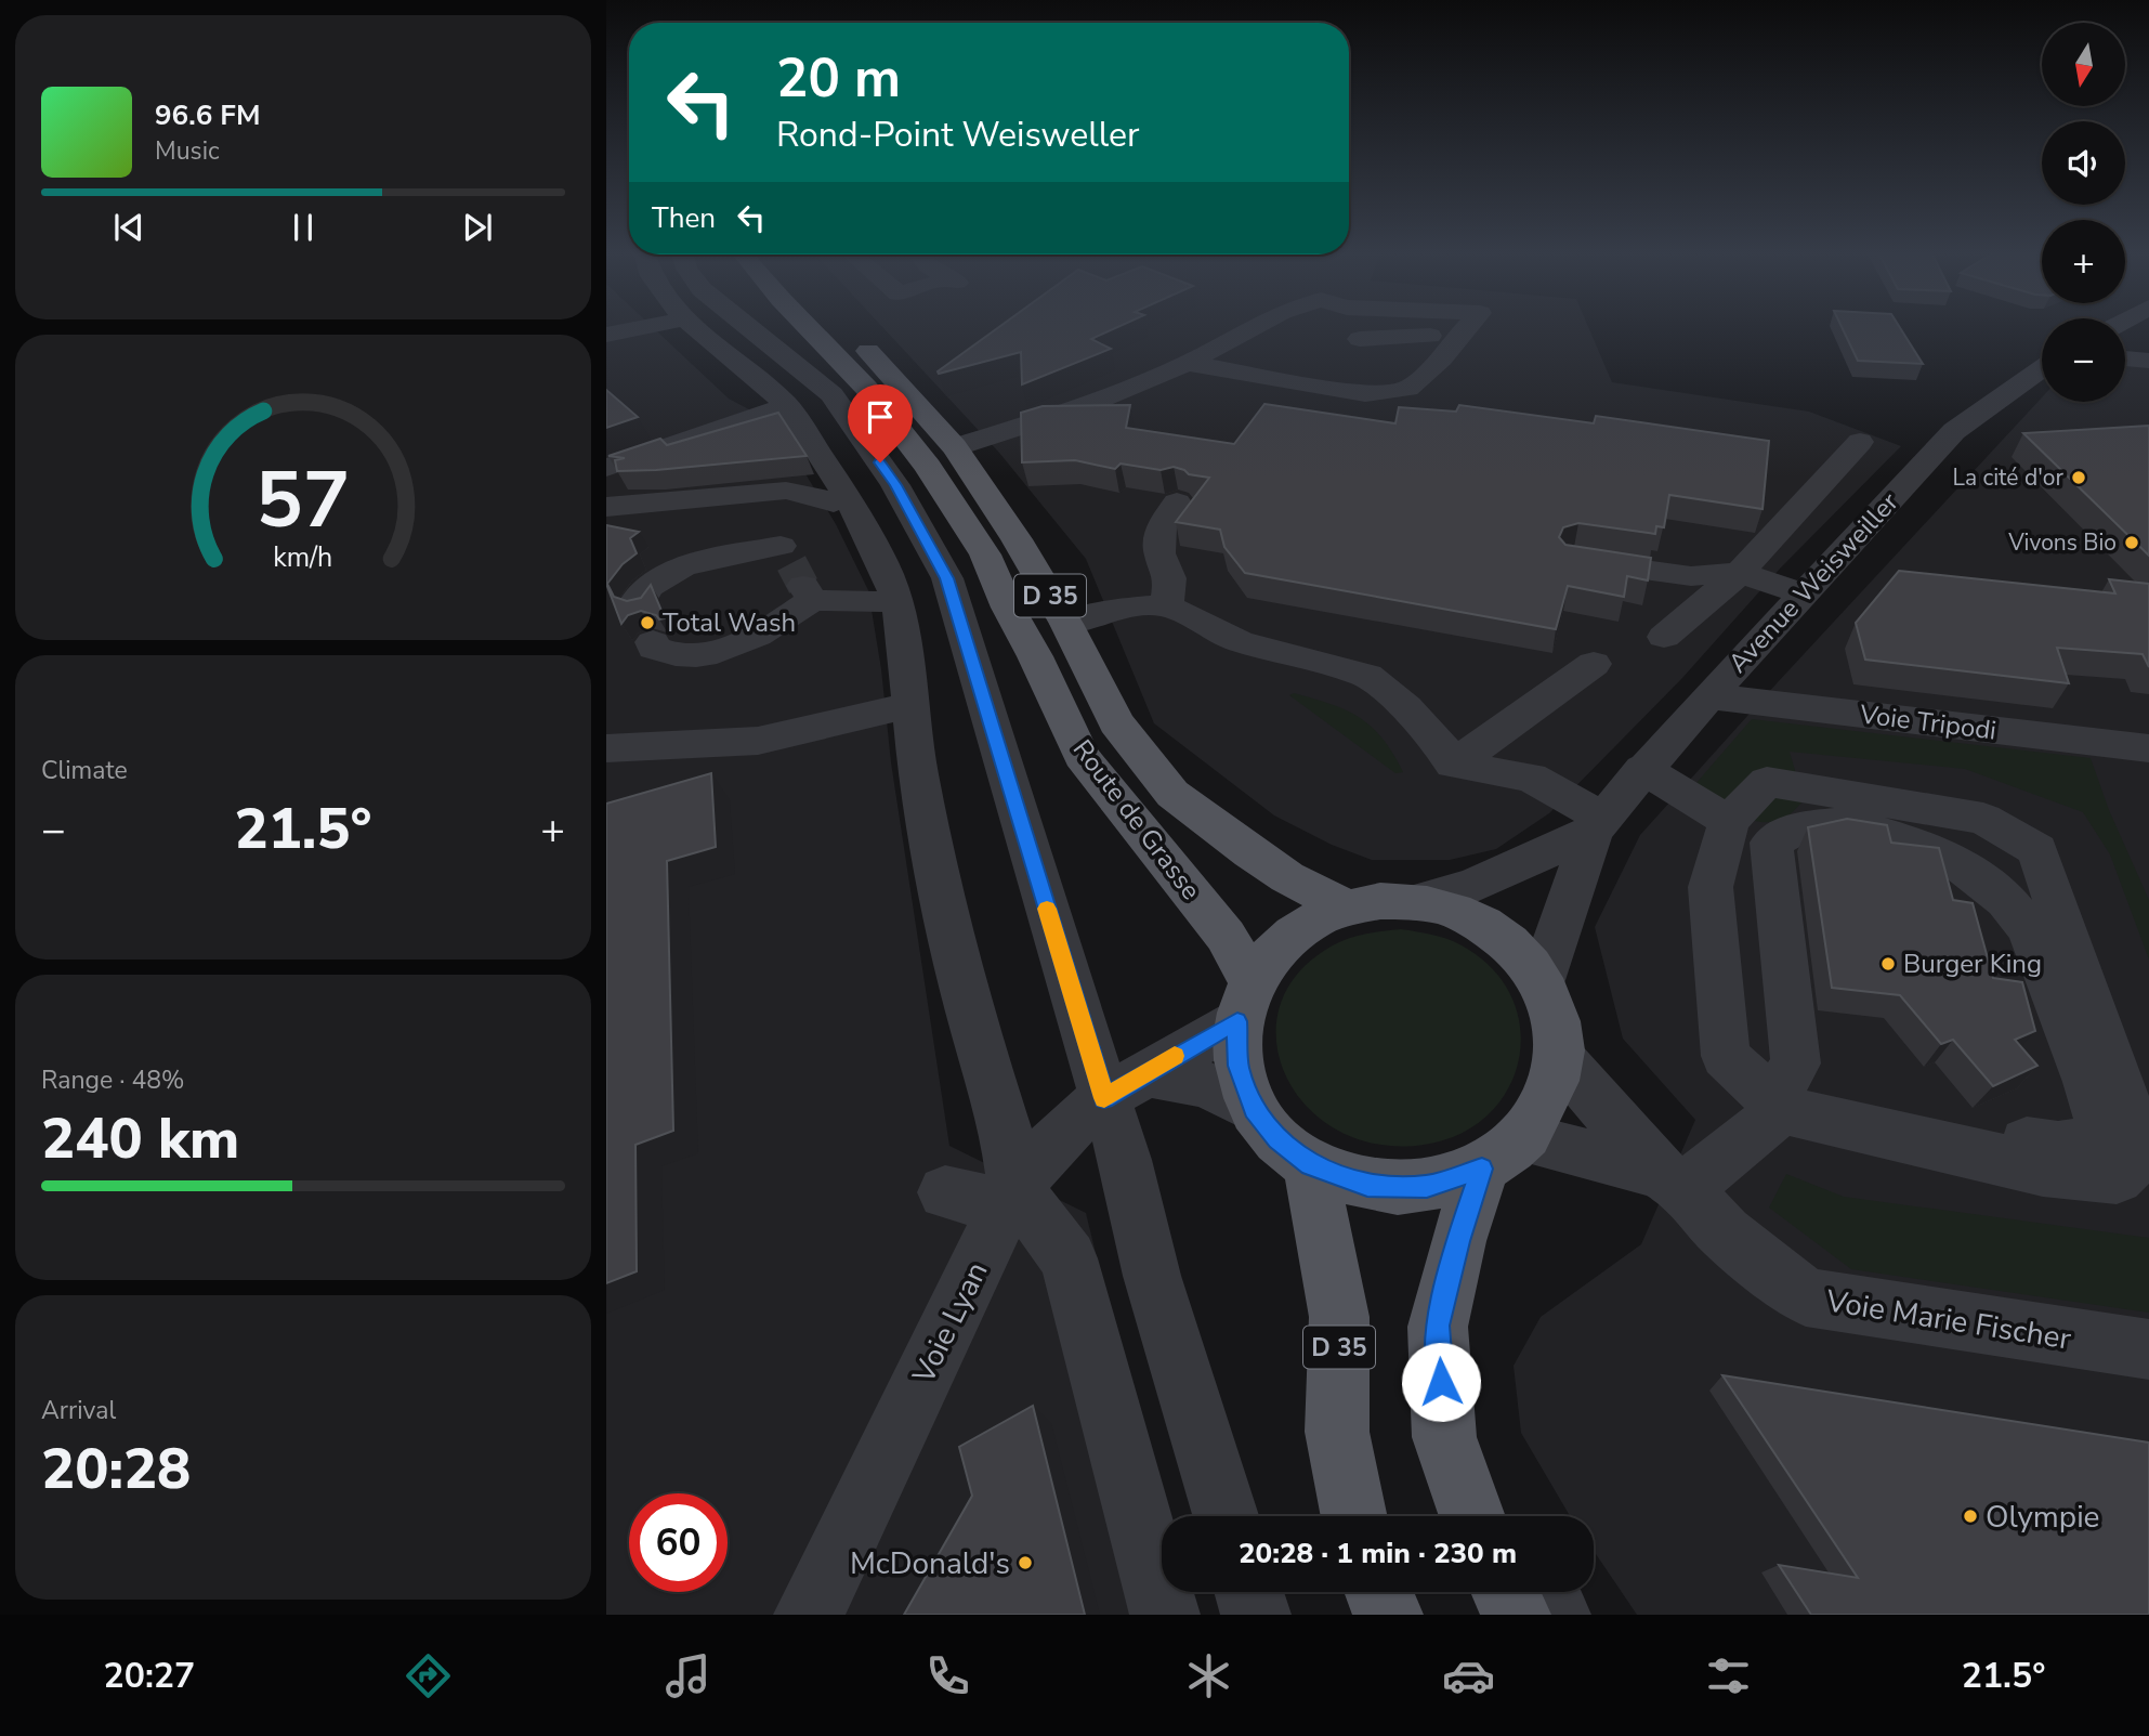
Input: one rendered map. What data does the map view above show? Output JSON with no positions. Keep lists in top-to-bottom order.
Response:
{
  "streets": {
    "main road": ["D 35", "Route de Grasse"],
    "street": [
      "Avenue Weisweiller",
      "Voie Tripodi",
      "Voie Marie Fischer",
      "Voie Lyan"
    ]
  },
  "crossings": [
    ["Avenue Weisweiller", "Voie Tripodi"],
    ["Route de Grasse", "Voie Lyan"]
  ],
  "places": [
    "La cité d'or",
    "Vivons Bio",
    "Total Wash",
    "Burger King",
    "Olympie",
    "McDonald's"
  ],
  "north": "bottom",
  "page": {
    "map_buttons": ["+", "−"],
    "turn": ["20 m", "Rond-Point Weisweller"],
    "song": ["96.6 FM", "Music"],
    "then": "Then",
    "tile": [
      "Climate",
      ["Range · 48%", "240 km"],
      ["Arrival", "20:28"]
    ],
    "heat": ["−", "21.5°", "+"],
    "limit": "60",
    "trip": "20:28 · 1 min · 230 m",
    "tabs": ["20:27", "21.5°"],
    "gauge": ["57", "km/h"]
  }
}
